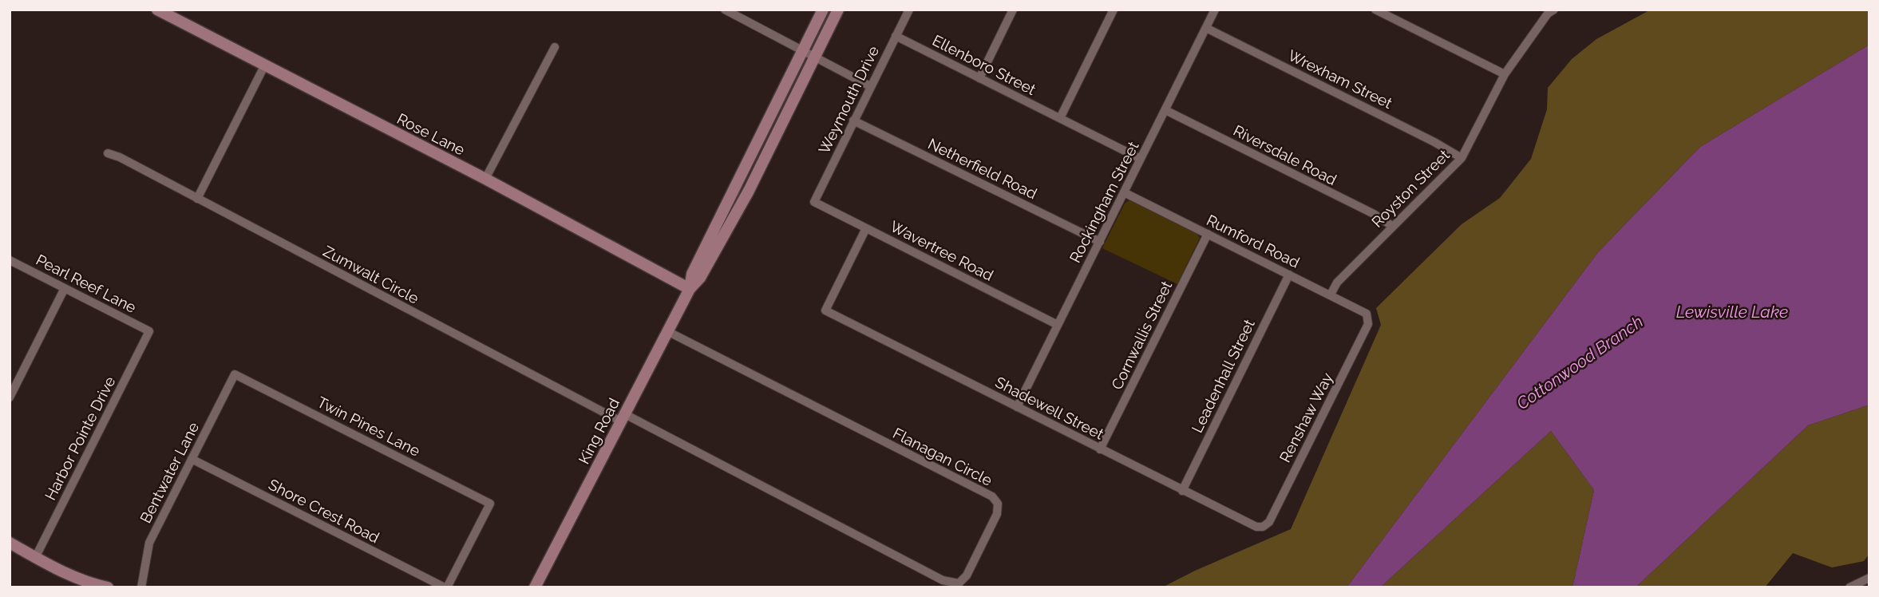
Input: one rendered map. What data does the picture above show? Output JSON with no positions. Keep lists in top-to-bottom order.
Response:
{
  "streets": {
    "street": [
      "Ellenboro Street",
      "Wrexham Street",
      "Weymouth Drive",
      "Rose Lane",
      "Riversdale Road",
      "Netherfield Road",
      "Royston Street",
      "Rockingham Street",
      "Rumford Road",
      "Wavertree Road",
      "Zumwalt Circle",
      "Pearl Reef Lane",
      "Cornwallis Street",
      "Leadenhall Street",
      "Shadewell Street",
      "Renshaw Way",
      "Twin Pines Lane",
      "King Road",
      "Harbor Pointe Drive",
      "Flanagan Circle",
      "Bentwater Lane",
      "Shore Crest Road"
    ]
  },
  "crossings": [
    ["Ellenboro Street", "Weymouth Drive"],
    ["Ellenboro Street", "Rockingham Street"],
    ["Wrexham Street", "Royston Street"],
    ["Wrexham Street", "Rockingham Street"],
    ["Weymouth Drive", "Netherfield Road"],
    ["Weymouth Drive", "Wavertree Road"],
    ["Rose Lane", "King Road"],
    ["Riversdale Road", "Royston Street"],
    ["Riversdale Road", "Rockingham Street"],
    ["Netherfield Road", "Rockingham Street"],
    ["Royston Street", "Rumford Road"],
    ["Rockingham Street", "Rumford Road"],
    ["Rockingham Street", "Wavertree Road"],
    ["Rockingham Street", "Shadewell Street"],
    ["Rumford Road", "Cornwallis Street"],
    ["Rumford Road", "Leadenhall Street"],
    ["Rumford Road", "Renshaw Way"],
    ["Wavertree Road", "Shadewell Street"],
    ["Zumwalt Circle", "King Road"],
    ["Zumwalt Circle", "Flanagan Circle"],
    ["Pearl Reef Lane", "Harbor Pointe Drive"],
    ["Cornwallis Street", "Shadewell Street"],
    ["Leadenhall Street", "Shadewell Street"],
    ["Shadewell Street", "Renshaw Way"],
    ["Twin Pines Lane", "Bentwater Lane"],
    ["Twin Pines Lane", "Shore Crest Road"],
    ["King Road", "Flanagan Circle"],
    ["Bentwater Lane", "Shore Crest Road"]
  ],
  "water": ["Lewisville Lake", "Cottonwood Branch"]
}
